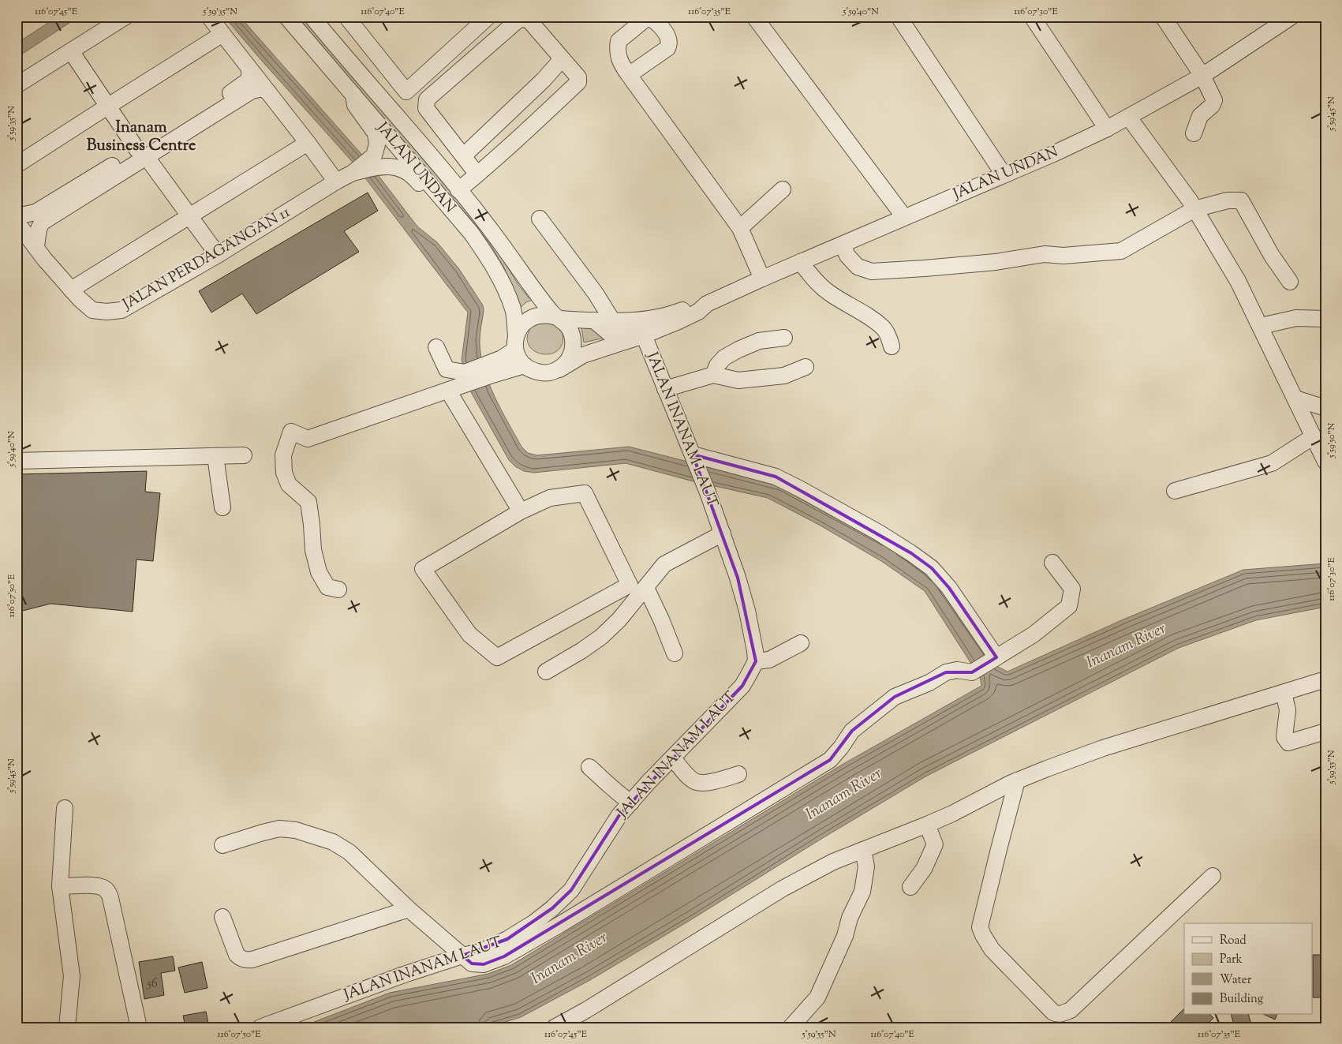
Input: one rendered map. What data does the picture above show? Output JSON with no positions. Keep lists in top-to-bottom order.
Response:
{
  "streets": {
    "street": ["JALAN UNDAN", "JALAN PERDAGANGAN 11", "JALAN INANAM LAUT"]
  },
  "crossings": [
    ["JALAN UNDAN", "JALAN INANAM LAUT"]
  ],
  "districts": ["Inanam Business Centre"],
  "water": ["Inanam River"],
  "house_numbers": ["56"],
  "legend": [
    "Road",
    "Park",
    "Water",
    "Building"
  ],
  "coordinates": [
    "116°07'45\"E",
    "5°59'35\"N",
    "116°07'40\"E",
    "116°07'35\"E",
    "5°59'40\"N",
    "116°07'30\"E",
    "5°59'45\"N",
    "5°59'50\"N",
    "116°07'50\"E",
    "5°59'55\"N"
  ]
}
